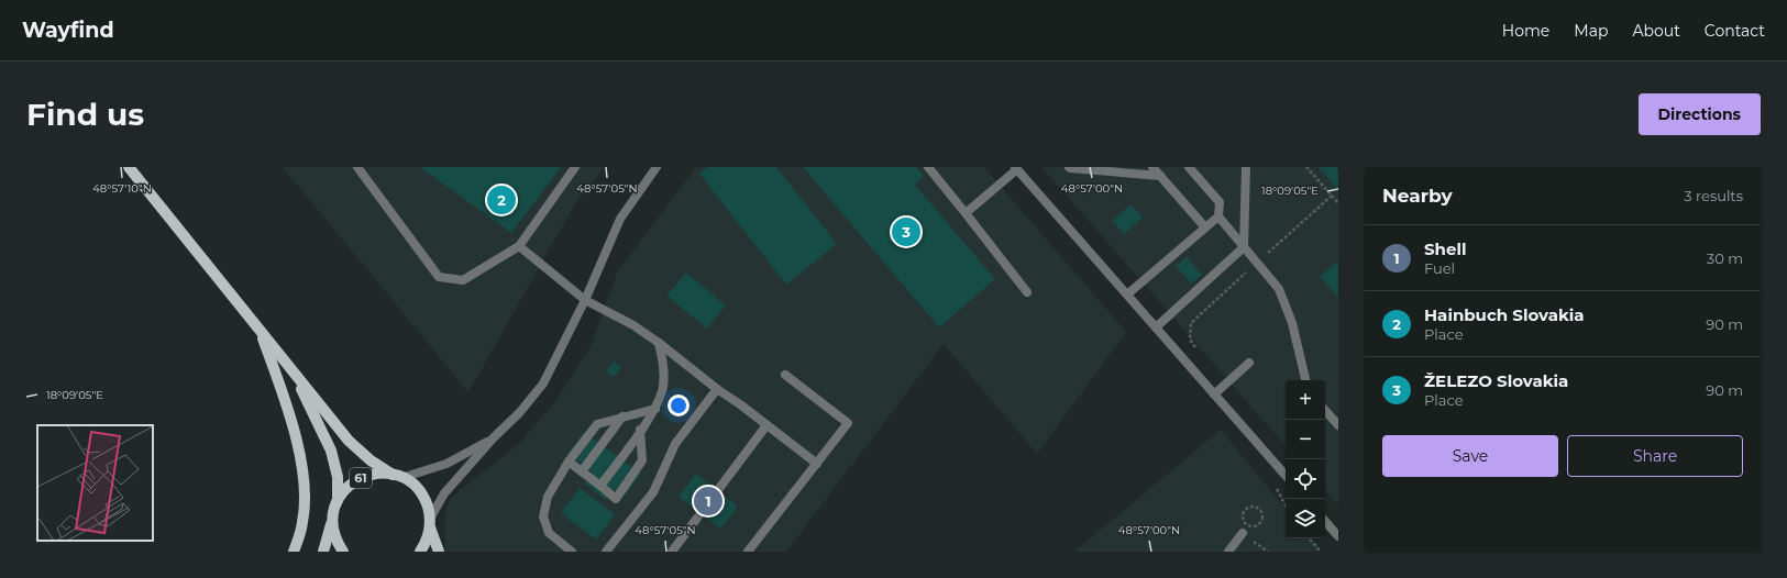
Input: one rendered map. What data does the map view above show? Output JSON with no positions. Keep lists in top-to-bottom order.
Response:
{
  "streets": {
    "main road": ["61"]
  },
  "page": {
    "header": "Wayfind",
    "nav": [
      "Home",
      "Map",
      "About",
      "Contact"
    ],
    "buttons": [
      "Directions",
      ["Save", "Share"]
    ],
    "title": "Find us",
    "heading": ["Nearby", "3 results"],
    "pins": ["2", "3", "1"],
    "list": [
      {
        "mark": "1",
        "name": "Shell",
        "note": "Fuel",
        "value": "30 m"
      },
      {
        "mark": "2",
        "name": "Hainbuch Slovakia",
        "note": "Place",
        "value": "90 m"
      },
      {
        "mark": "3",
        "name": "ŽELEZO Slovakia",
        "note": "Place",
        "value": "90 m"
      }
    ],
    "map_buttons": ["+", "−"]
  },
  "coordinates": [
    "48°57'10\"N",
    "48°57'05\"N",
    "48°57'00\"N",
    "18°09'05\"E"
  ]
}
